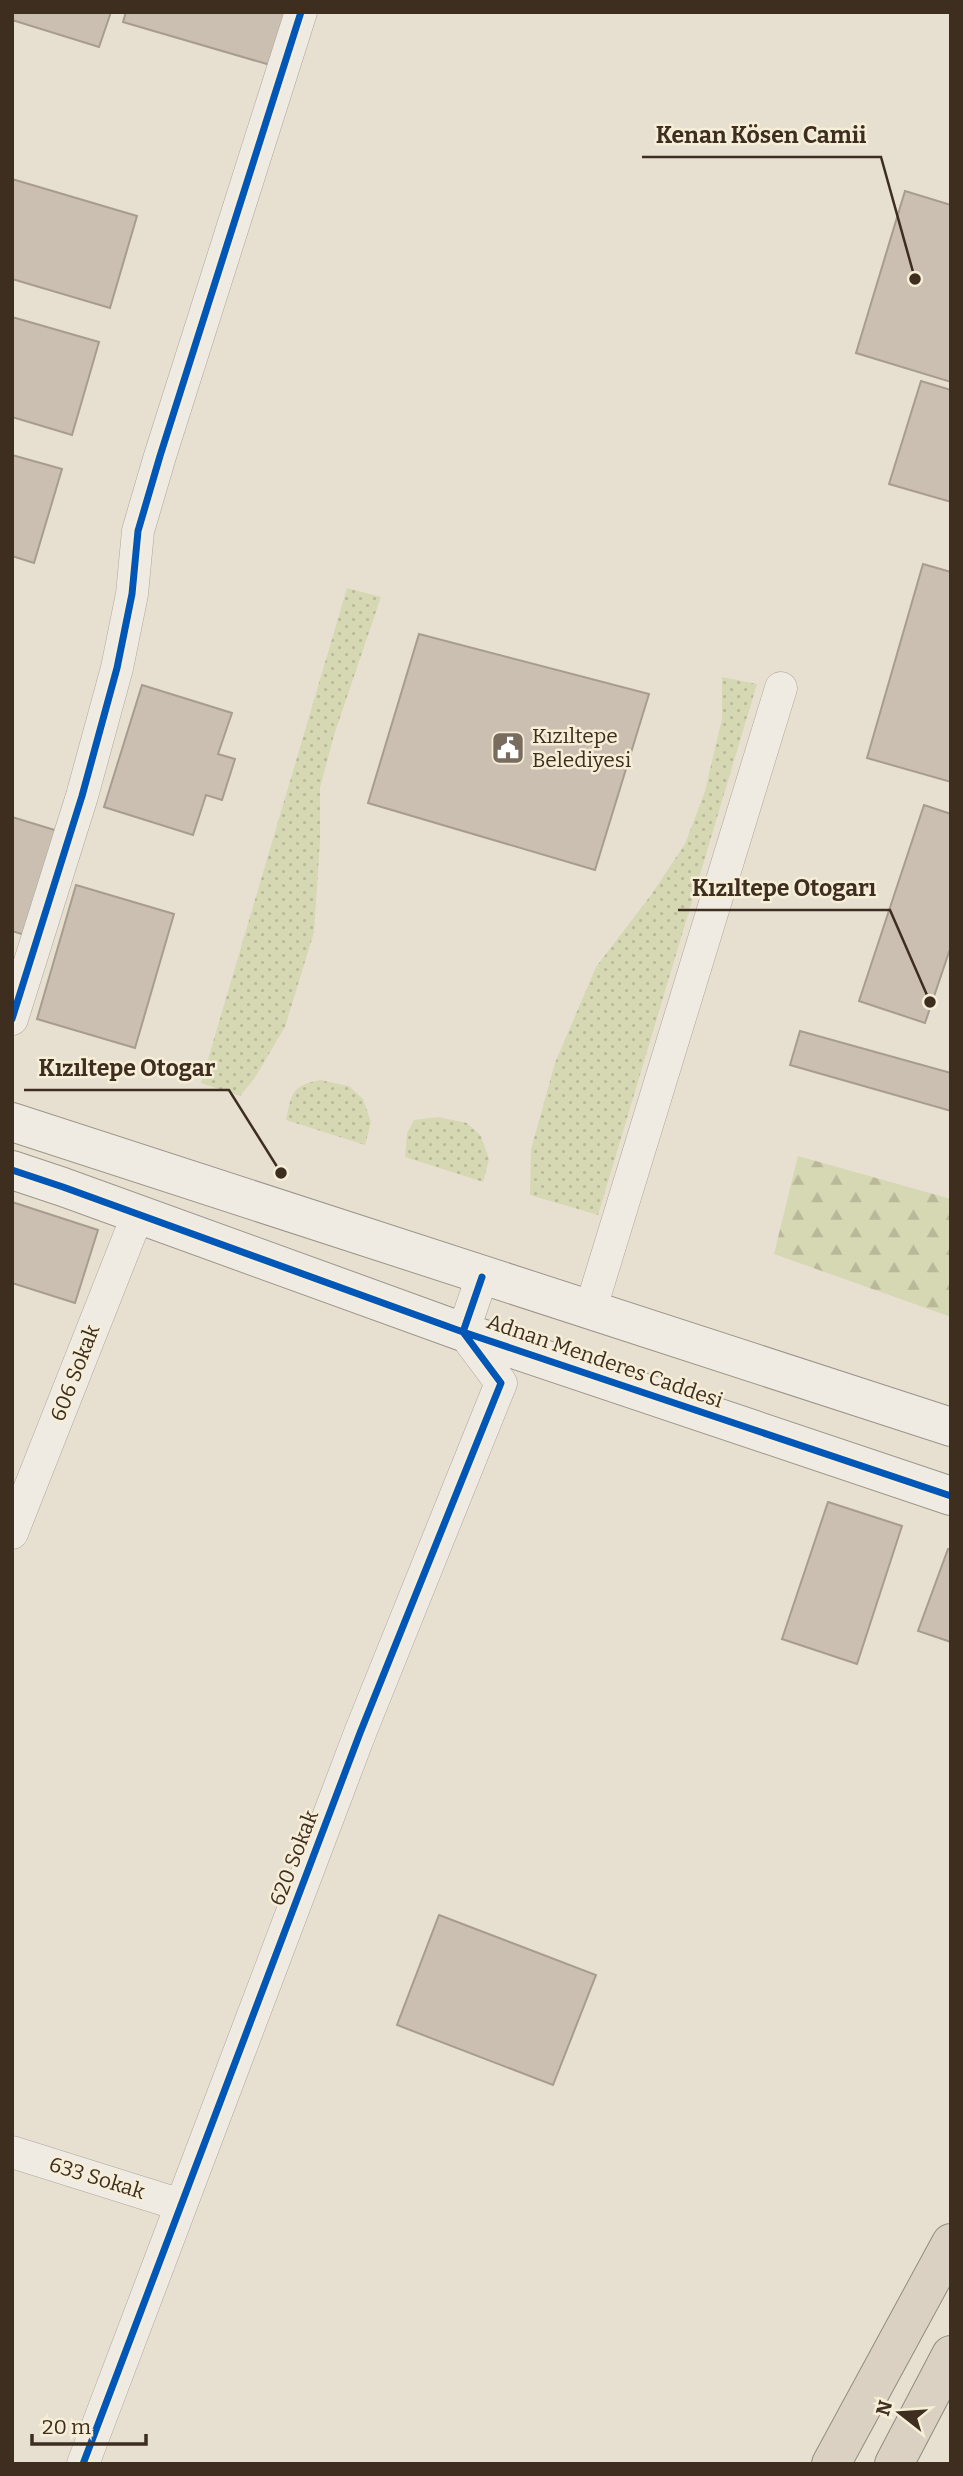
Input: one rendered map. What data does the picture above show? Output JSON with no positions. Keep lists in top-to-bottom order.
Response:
{
  "streets": {
    "street": [
      "Adnan Menderes Caddesi",
      "606 Sokak",
      "620 Sokak",
      "633 Sokak"
    ]
  },
  "crossings": [
    ["Adnan Menderes Caddesi", "606 Sokak"],
    ["Adnan Menderes Caddesi", "620 Sokak"],
    ["620 Sokak", "633 Sokak"]
  ],
  "places": {
    "other": ["Kenan Kösen Camii", "Kızıltepe Otogarı", "Kızıltepe Otogar"],
    "public building": ["Kızıltepe Belediyesi"]
  },
  "scale_bar": "20 m",
  "north": "left"
}
